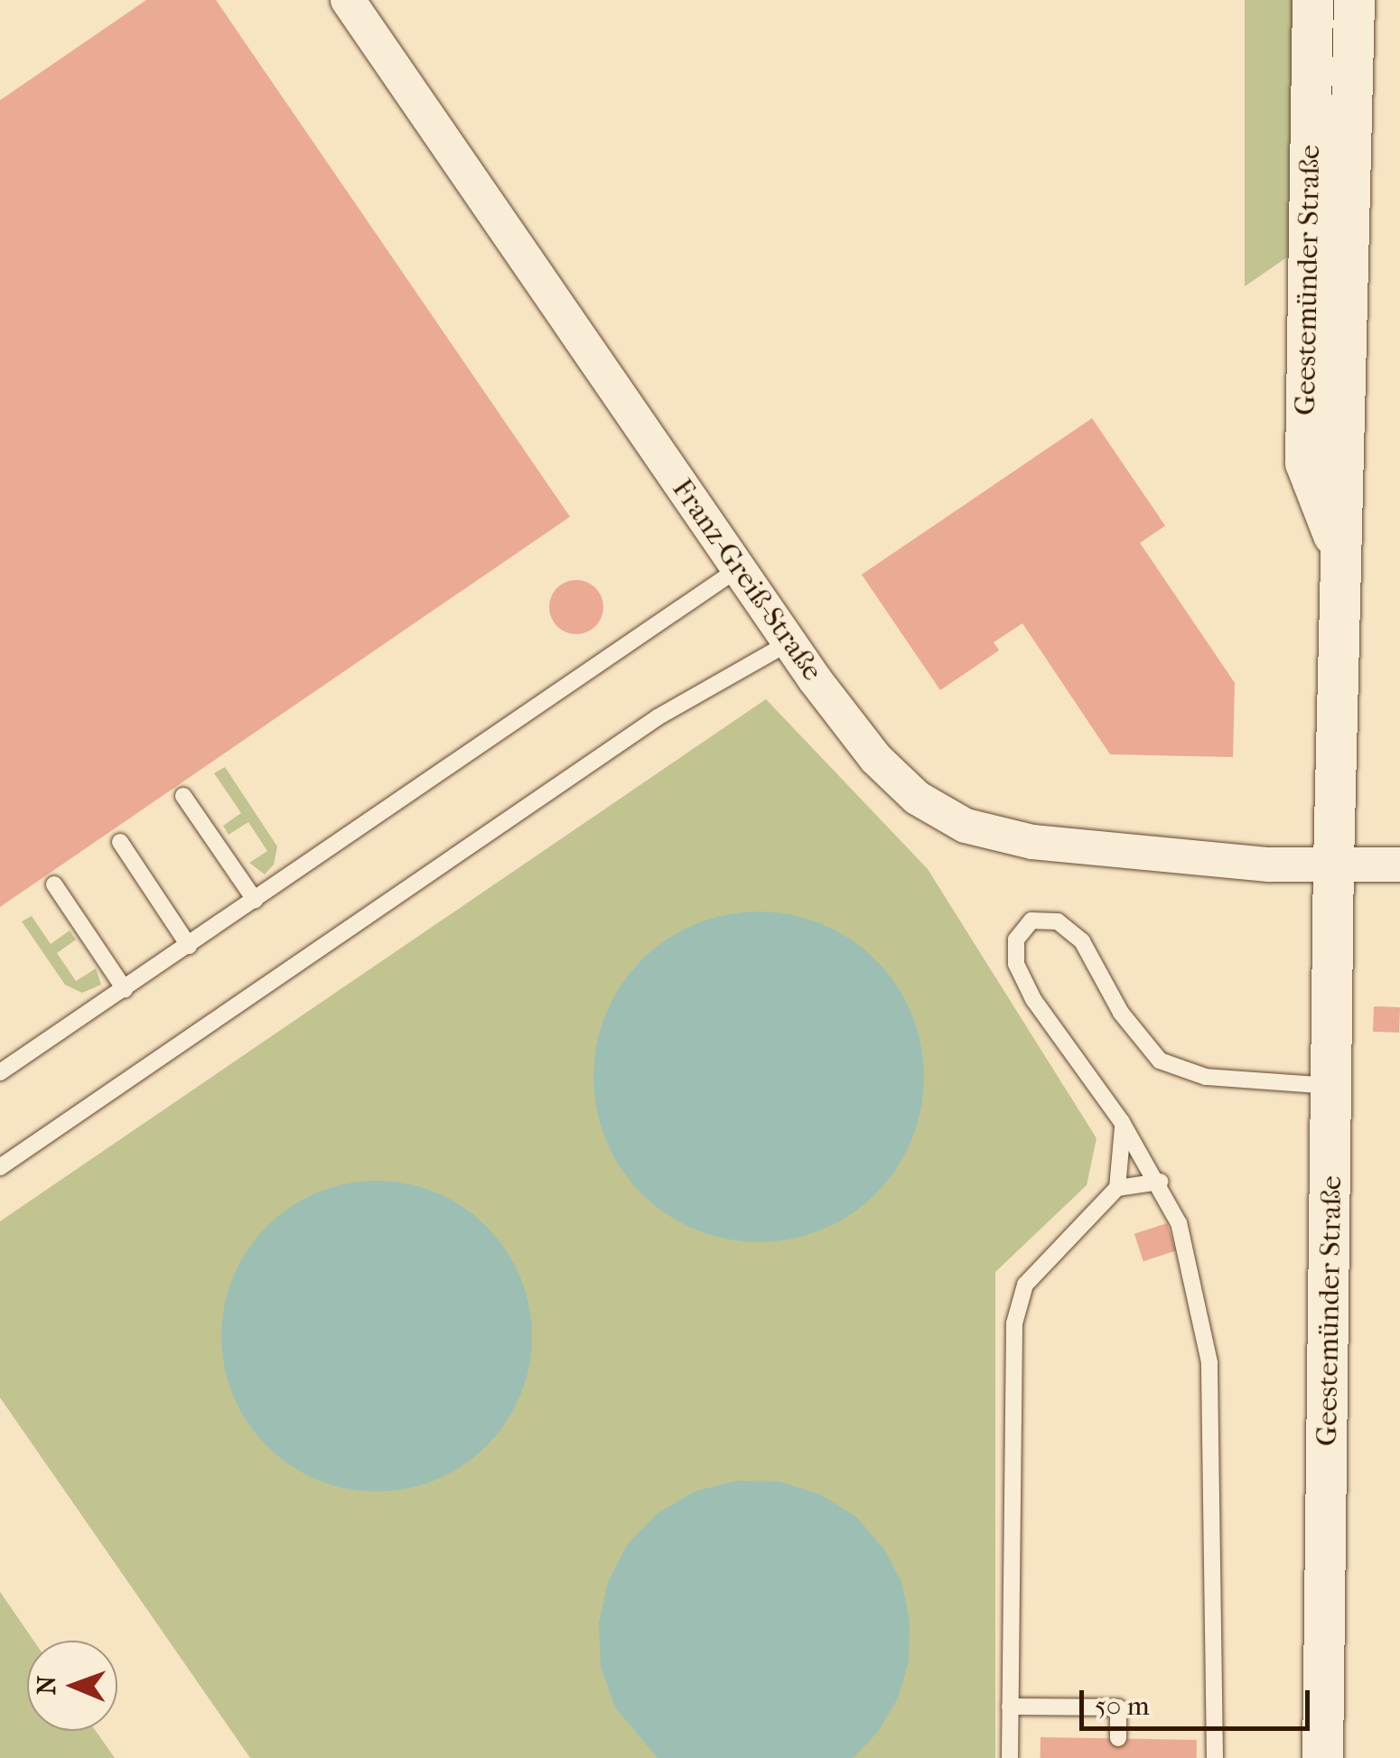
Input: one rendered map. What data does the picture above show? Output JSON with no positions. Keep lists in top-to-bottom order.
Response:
{
  "streets": {
    "street": ["Geestemünder Straße", "Franz-Greiß-Straße"]
  },
  "crossings": [
    ["Geestemünder Straße", "Franz-Greiß-Straße"]
  ],
  "scale_bar": "50 m",
  "north": "left"
}
